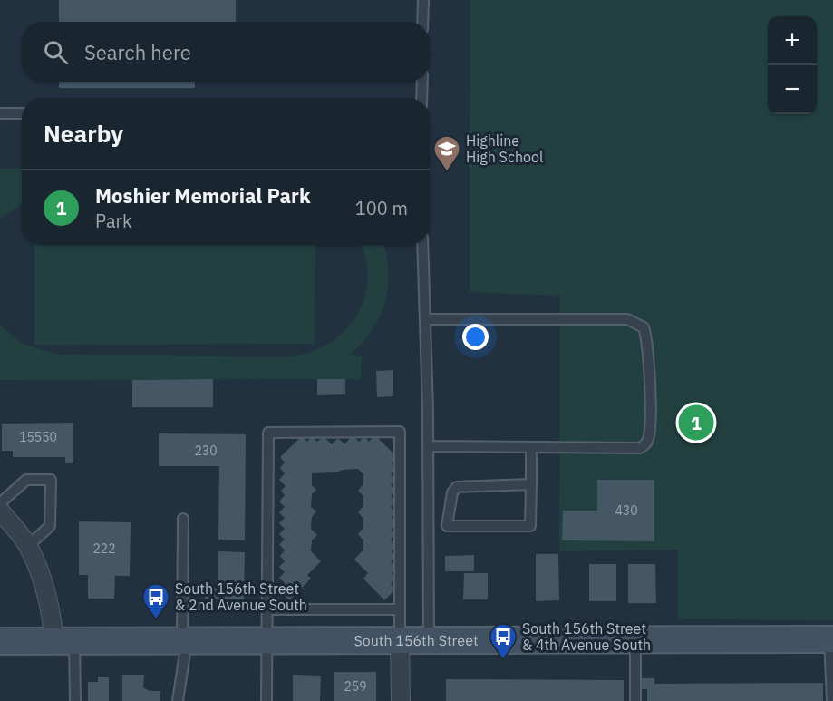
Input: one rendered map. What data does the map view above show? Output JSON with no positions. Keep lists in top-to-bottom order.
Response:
{
  "streets": {
    "main road": ["South 156th Street"]
  },
  "places": {
    "school or university": ["Highline High School"],
    "bus stop": ["South 156th Street & 2nd Avenue South", "South 156th Street & 4th Avenue South"]
  },
  "house_numbers": [
    "15550",
    "230",
    "430",
    "222",
    "259"
  ],
  "page": {
    "map_buttons": ["+", "−"],
    "search": "Search here",
    "heading": "Nearby",
    "list": [
      {
        "mark": "1",
        "name": "Moshier Memorial Park",
        "note": "Park",
        "value": "100 m"
      }
    ],
    "pins": "1"
  }
}
